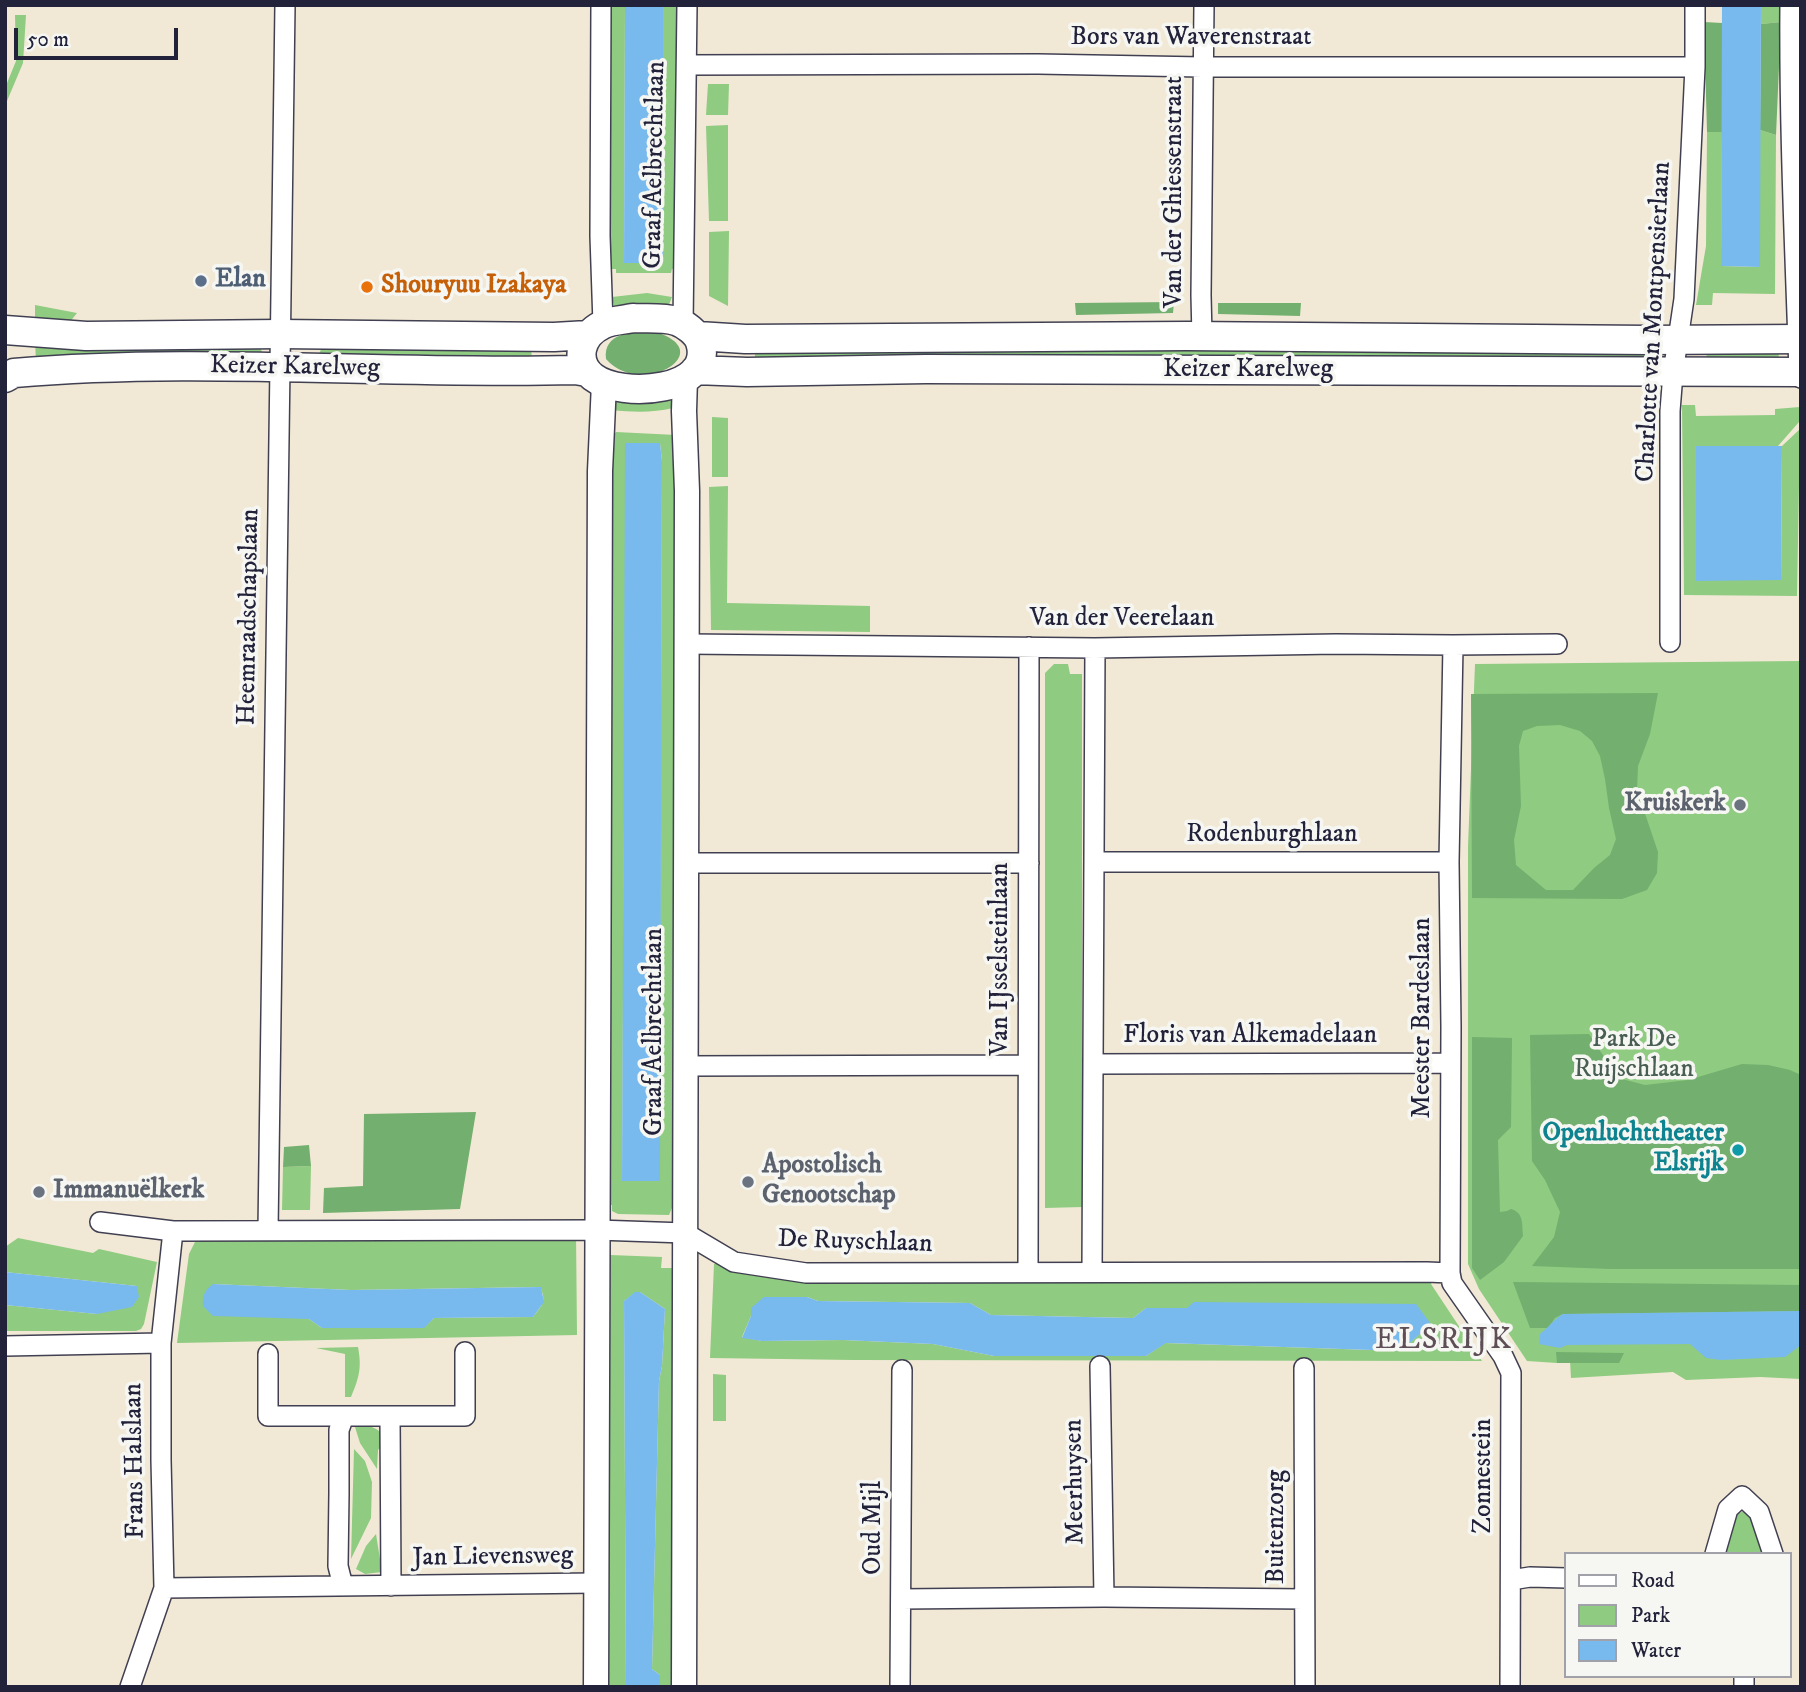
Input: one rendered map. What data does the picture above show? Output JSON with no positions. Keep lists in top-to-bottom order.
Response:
{
  "streets": {
    "main road": ["Keizer Karelweg"],
    "street": [
      "Bors van Waverenstraat",
      "Graaf Aelbrechtlaan",
      "Van der Ghiessenstraat",
      "Charlotte van Montpensierlaan",
      "Heemraadschapslaan",
      "Van der Veerelaan",
      "Rodenburghlaan",
      "Van IJsselsteinlaan",
      "Meester Bardeslaan",
      "Floris van Alkemadelaan",
      "De Ruyschlaan",
      "Frans Halslaan",
      "Zonnestein",
      "Meerhuysen",
      "Buitenzorg",
      "Oud Mijl",
      "Jan Lievensweg"
    ]
  },
  "crossings": [
    ["Bors van Waverenstraat", "Graaf Aelbrechtlaan"],
    ["Bors van Waverenstraat", "Van der Ghiessenstraat"],
    ["Bors van Waverenstraat", "Charlotte van Montpensierlaan"],
    ["Graaf Aelbrechtlaan", "Keizer Karelweg"],
    ["Graaf Aelbrechtlaan", "Van der Veerelaan"],
    ["Graaf Aelbrechtlaan", "De Ruyschlaan"],
    ["Van der Ghiessenstraat", "Keizer Karelweg"],
    ["Charlotte van Montpensierlaan", "Keizer Karelweg"],
    ["Keizer Karelweg", "Heemraadschapslaan"],
    ["Heemraadschapslaan", "De Ruyschlaan"],
    ["Van der Veerelaan", "Van IJsselsteinlaan"],
    ["Van der Veerelaan", "Meester Bardeslaan"],
    ["Rodenburghlaan", "Meester Bardeslaan"],
    ["Van IJsselsteinlaan", "De Ruyschlaan"],
    ["Meester Bardeslaan", "Floris van Alkemadelaan"],
    ["Meester Bardeslaan", "De Ruyschlaan"],
    ["Meester Bardeslaan", "Zonnestein"],
    ["De Ruyschlaan", "Frans Halslaan"],
    ["Frans Halslaan", "Jan Lievensweg"]
  ],
  "districts": ["ELSRIJK"],
  "parks": ["Park De Ruijschlaan"],
  "places": [
    "Elan",
    "Shouryuu Izakaya",
    "Kruiskerk",
    "Openluchttheater Elsrijk",
    "Apostolisch Genootschap",
    "Immanuëlkerk"
  ],
  "legend": ["Road", "Park", "Water"],
  "scale_bar": "50 m"
}
